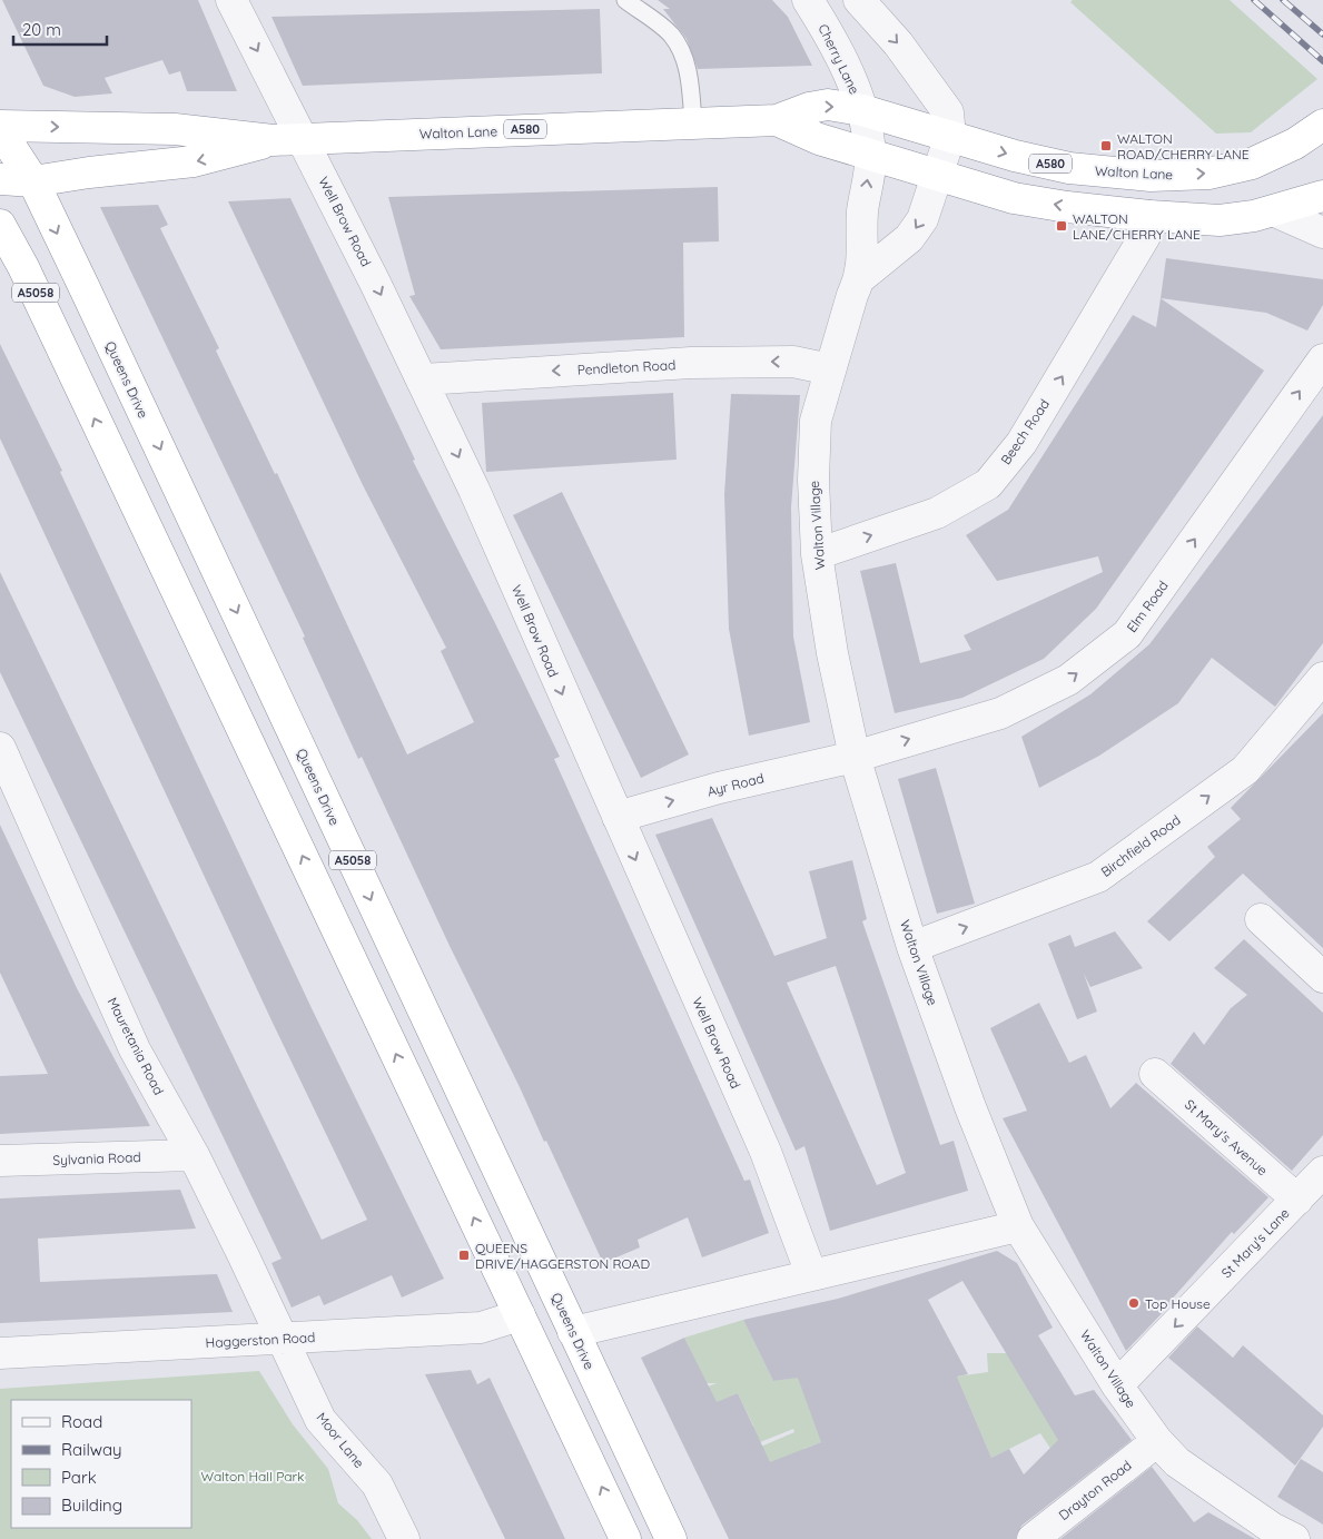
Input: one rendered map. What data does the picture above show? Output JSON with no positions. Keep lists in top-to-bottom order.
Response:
{
  "streets": {
    "highway": [
      "A580",
      "Walton Lane",
      "A5058",
      "Queens Drive"
    ],
    "street": [
      "Cherry Lane",
      "Well Brow Road",
      "Pendleton Road",
      "Beech Road",
      "Walton Village",
      "Elm Road",
      "Ayr Road",
      "Birchfield Road",
      "Mauretania Road",
      "St Mary's Avenue",
      "Sylvania Road",
      "St Mary's Lane",
      "Haggerston Road",
      "Moor Lane",
      "Drayton Road"
    ]
  },
  "crossings": [
    ["Cherry Lane", "Walton Lane"],
    ["Cherry Lane", "Walton Village"],
    ["A580", "Walton Lane"],
    ["A580", "Queens Drive"],
    ["Walton Lane", "Well Brow Road"],
    ["Walton Lane", "Queens Drive"],
    ["Walton Lane", "Beech Road"],
    ["Walton Lane", "Walton Village"],
    ["Well Brow Road", "Pendleton Road"],
    ["Well Brow Road", "Ayr Road"],
    ["A5058", "Haggerston Road"],
    ["Pendleton Road", "Walton Village"],
    ["Beech Road", "Walton Village"],
    ["Walton Village", "Elm Road"],
    ["Walton Village", "Ayr Road"],
    ["Walton Village", "Birchfield Road"],
    ["Walton Village", "St Mary's Lane"],
    ["Walton Village", "Drayton Road"],
    ["Elm Road", "Ayr Road"],
    ["Mauretania Road", "Sylvania Road"],
    ["Mauretania Road", "Haggerston Road"],
    ["Mauretania Road", "Moor Lane"],
    ["St Mary's Avenue", "St Mary's Lane"],
    ["Haggerston Road", "Moor Lane"]
  ],
  "one_way": [
    "Well Brow Road",
    "Pendleton Road",
    "Beech Road",
    "Elm Road",
    "Ayr Road",
    "Birchfield Road",
    "St Mary's Lane"
  ],
  "parks": ["Walton Hall Park"],
  "places": {
    "transit": ["WALTON ROAD/CHERRY LANE", "WALTON LANE/CHERRY LANE", "QUEENS DRIVE/HAGGERSTON ROAD"],
    "other": ["Top House"]
  },
  "legend": [
    "Road",
    "Railway",
    "Park",
    "Building"
  ],
  "scale_bar": "20 m"
}
